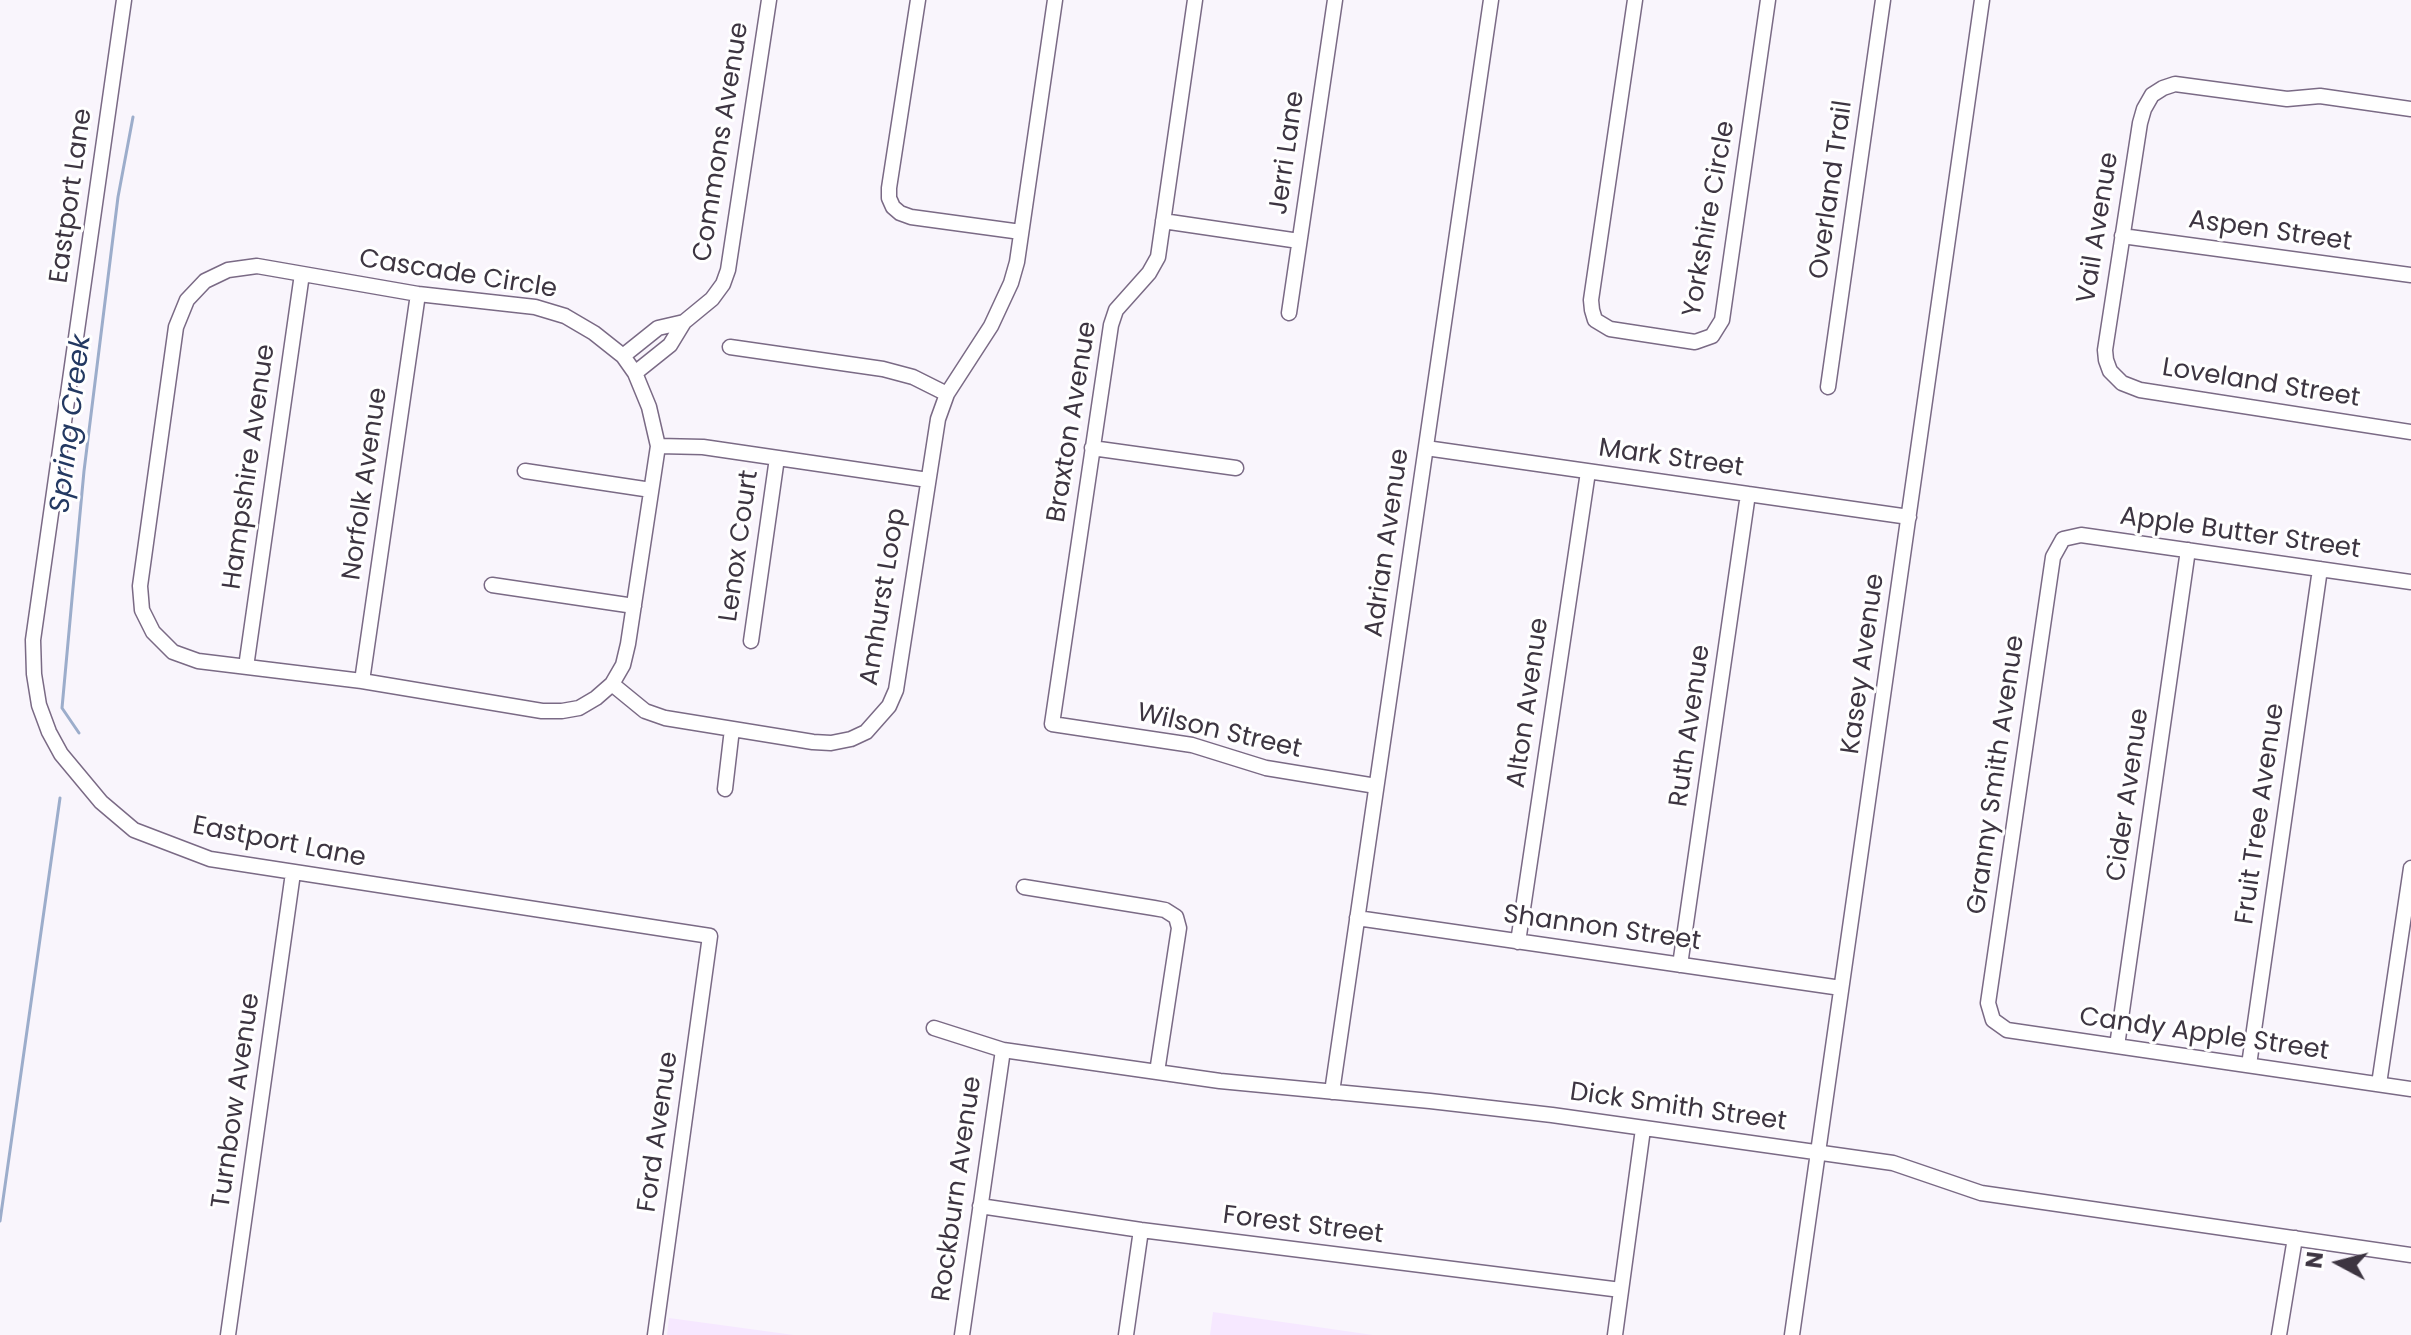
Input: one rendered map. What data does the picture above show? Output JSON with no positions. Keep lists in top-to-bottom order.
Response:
{
  "streets": {
    "street": [
      "Commons Avenue",
      "Jerri Lane",
      "Overland Trail",
      "Eastport Lane",
      "Yorkshire Circle",
      "Vail Avenue",
      "Aspen Street",
      "Cascade Circle",
      "Loveland Street",
      "Braxton Avenue",
      "Mark Street",
      "Hampshire Avenue",
      "Norfolk Avenue",
      "Apple Butter Street",
      "Adrian Avenue",
      "Lenox Court",
      "Amhurst Loop",
      "Kasey Avenue",
      "Alton Avenue",
      "Ruth Avenue",
      "Wilson Street",
      "Granny Smith Avenue",
      "Cider Avenue",
      "Fruit Tree Avenue",
      "Shannon Street",
      "Candy Apple Street",
      "Turnbow Avenue",
      "Dick Smith Street",
      "Ford Avenue",
      "Rockburn Avenue",
      "Forest Street"
    ]
  },
  "crossings": [
    ["Commons Avenue", "Cascade Circle"],
    ["Eastport Lane", "Turnbow Avenue"],
    ["Eastport Lane", "Ford Avenue"],
    ["Vail Avenue", "Aspen Street"],
    ["Vail Avenue", "Loveland Street"],
    ["Cascade Circle", "Hampshire Avenue"],
    ["Cascade Circle", "Norfolk Avenue"],
    ["Cascade Circle", "Amhurst Loop"],
    ["Braxton Avenue", "Wilson Street"],
    ["Mark Street", "Adrian Avenue"],
    ["Mark Street", "Kasey Avenue"],
    ["Mark Street", "Alton Avenue"],
    ["Mark Street", "Ruth Avenue"],
    ["Apple Butter Street", "Granny Smith Avenue"],
    ["Apple Butter Street", "Cider Avenue"],
    ["Apple Butter Street", "Fruit Tree Avenue"],
    ["Adrian Avenue", "Wilson Street"],
    ["Adrian Avenue", "Shannon Street"],
    ["Adrian Avenue", "Dick Smith Street"],
    ["Lenox Court", "Amhurst Loop"],
    ["Kasey Avenue", "Shannon Street"],
    ["Kasey Avenue", "Dick Smith Street"],
    ["Alton Avenue", "Shannon Street"],
    ["Ruth Avenue", "Shannon Street"],
    ["Granny Smith Avenue", "Candy Apple Street"],
    ["Cider Avenue", "Candy Apple Street"],
    ["Fruit Tree Avenue", "Candy Apple Street"],
    ["Dick Smith Street", "Rockburn Avenue"],
    ["Rockburn Avenue", "Forest Street"]
  ],
  "water": ["Spring Creek"],
  "north": "left"
}
